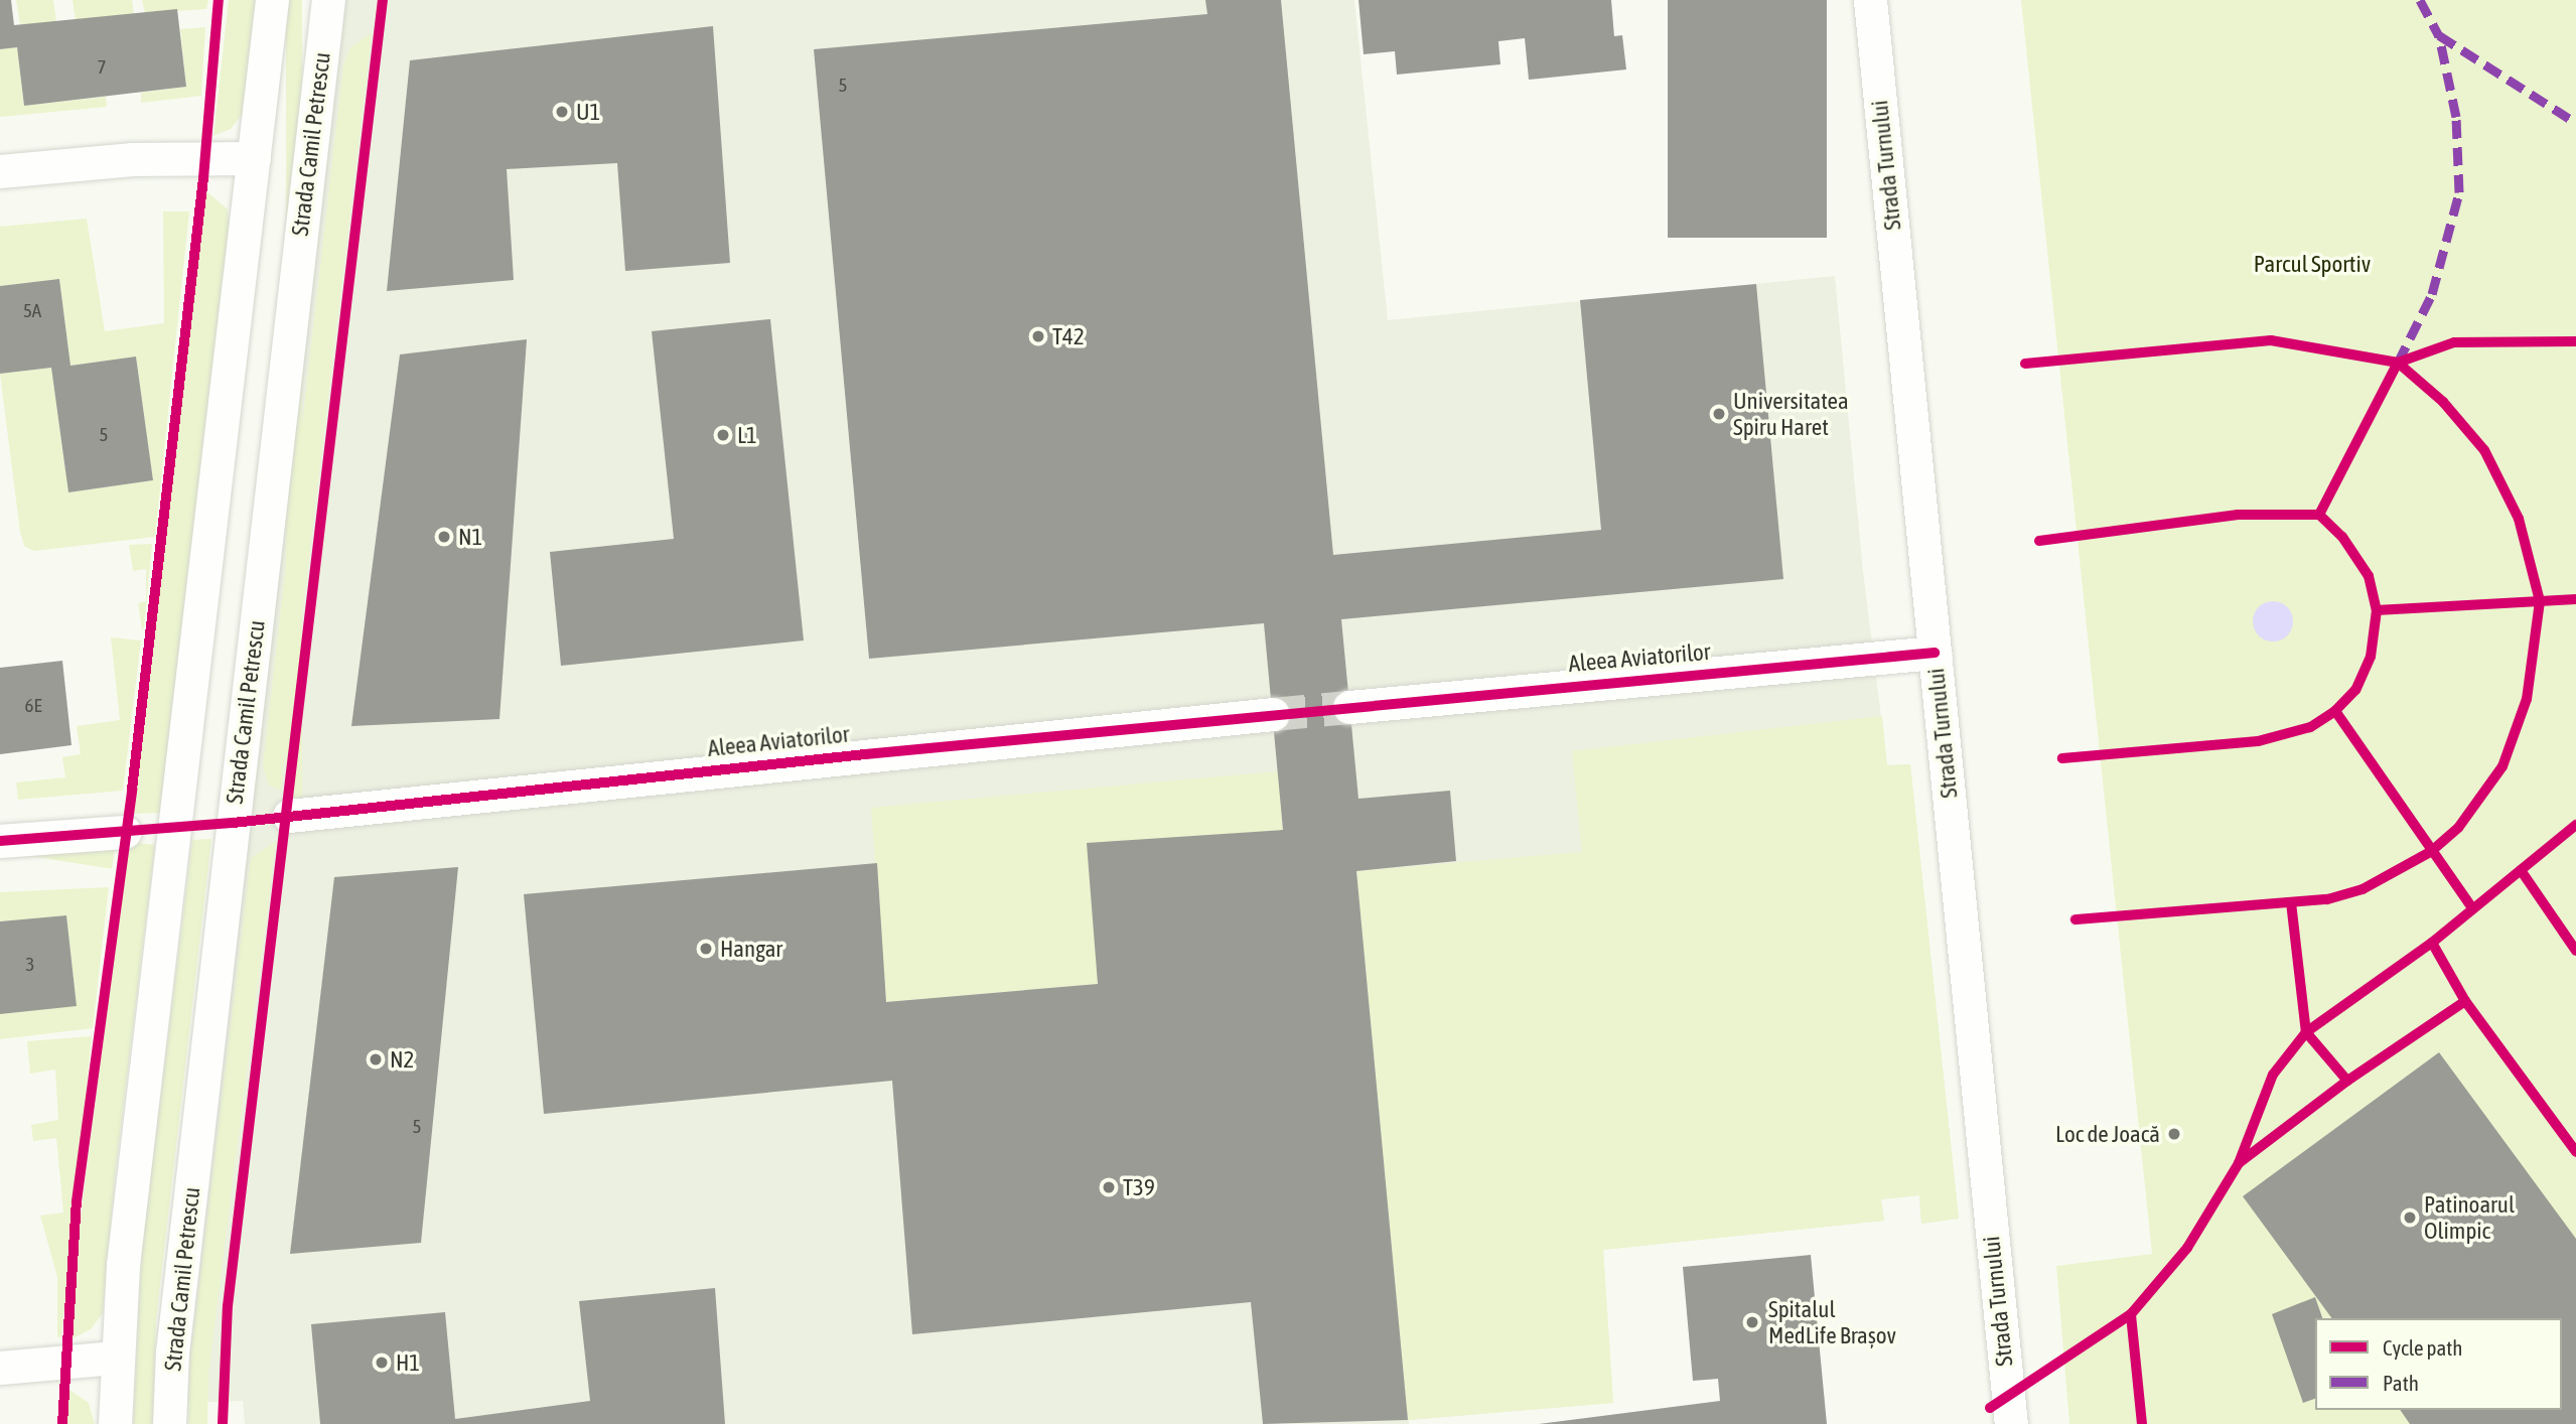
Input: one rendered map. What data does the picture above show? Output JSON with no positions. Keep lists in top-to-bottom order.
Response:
{
  "streets": {
    "street": ["Strada Camil Petrescu", "Strada Turnului", "Aleea Aviatorilor"]
  },
  "crossings": [
    ["Strada Turnului", "Aleea Aviatorilor"]
  ],
  "parks": ["Parcul Sportiv"],
  "places": [
    "U1",
    "T42",
    "Universitatea Spiru Haret",
    "L1",
    "N1",
    "Hangar",
    "N2",
    "Loc de Joacă",
    "T39",
    "Patinoarul Olimpic",
    "Spitalul MedLife Brașov",
    "H1"
  ],
  "house_numbers": [
    "7",
    "5",
    "5A",
    "5",
    "6E",
    "3",
    "5"
  ],
  "legend": ["Cycle path", "Path"]
}
